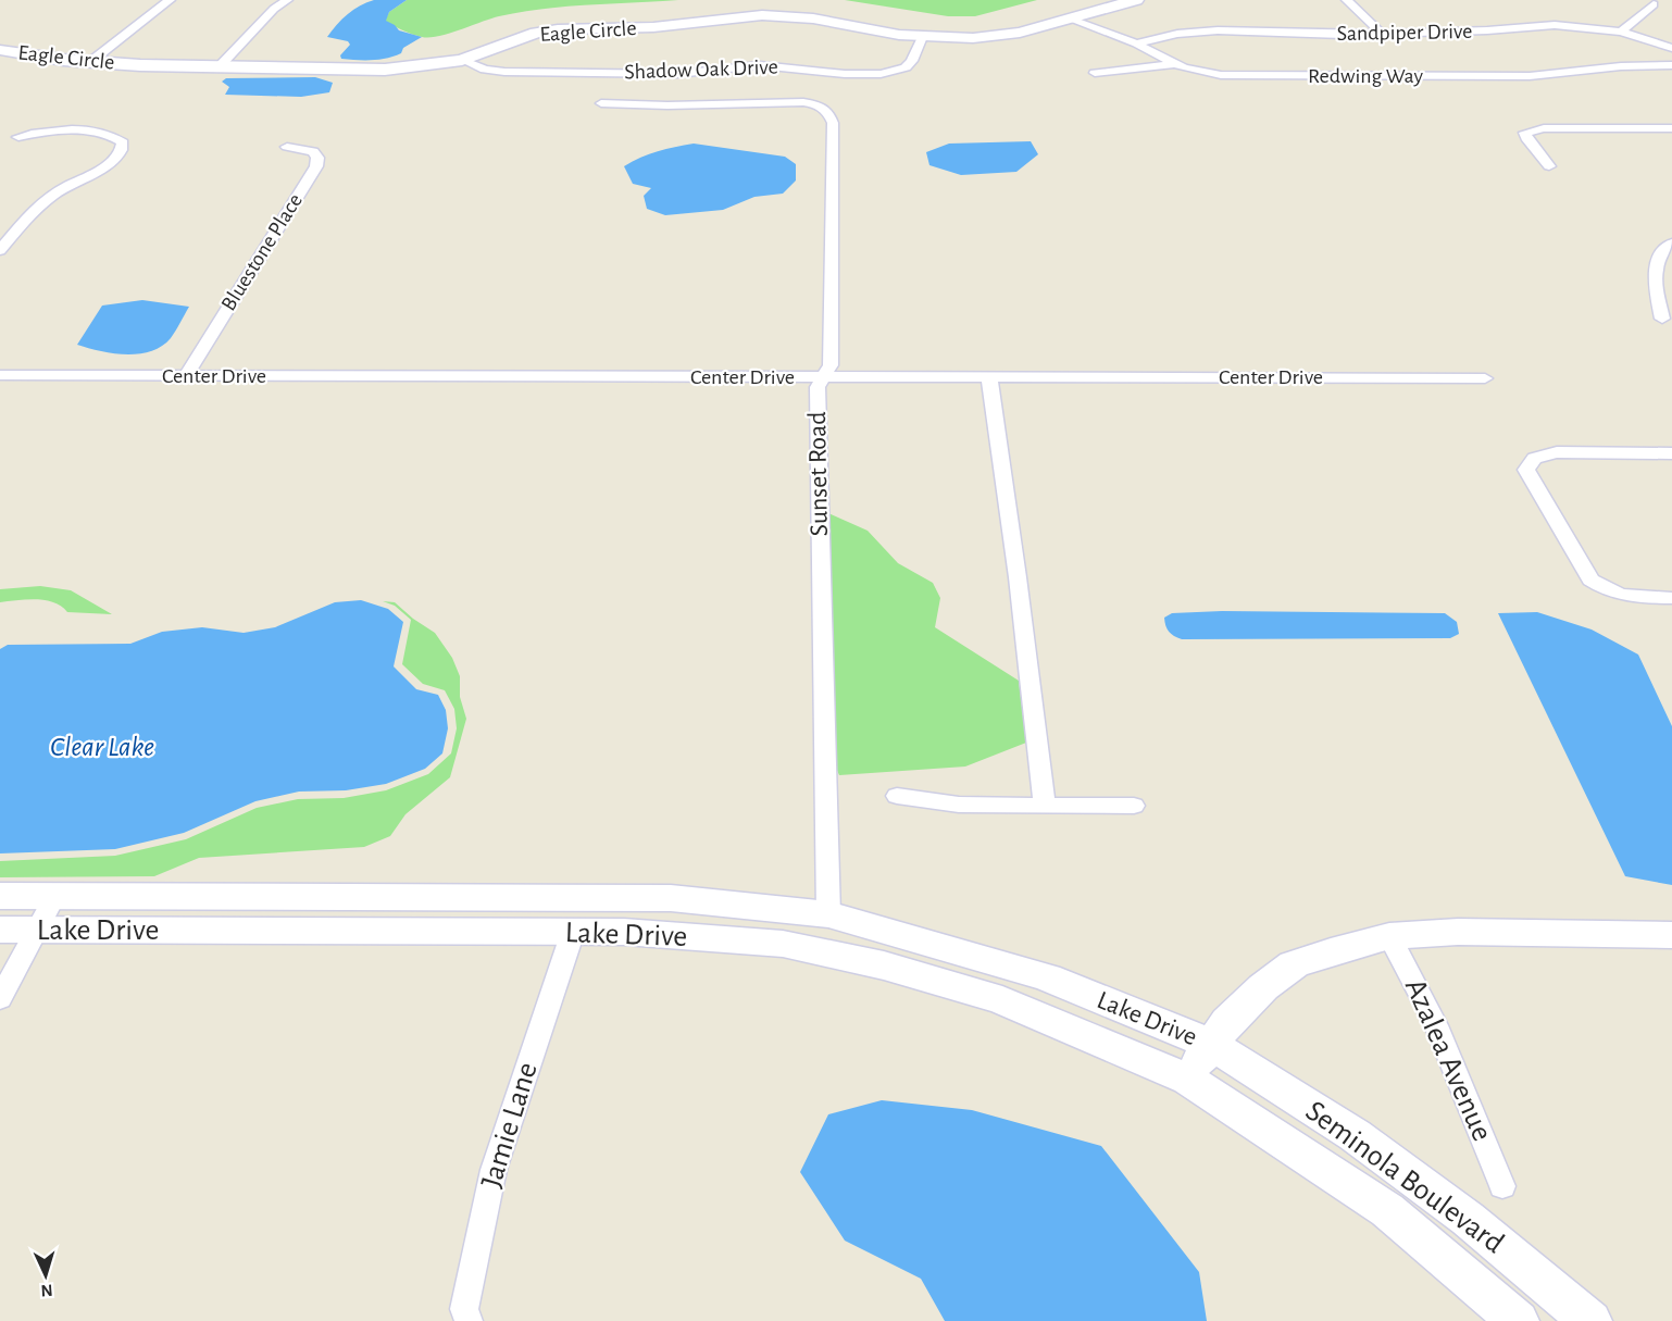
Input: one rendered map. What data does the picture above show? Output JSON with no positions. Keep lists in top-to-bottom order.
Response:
{
  "streets": {
    "street": [
      "Eagle Circle",
      "Sandpiper Drive",
      "Shadow Oak Drive",
      "Redwing Way",
      "Bluestone Place",
      "Center Drive",
      "Sunset Road",
      "Lake Drive",
      "Azalea Avenue",
      "Jamie Lane",
      "Seminola Boulevard"
    ]
  },
  "crossings": [
    ["Eagle Circle", "Shadow Oak Drive"],
    ["Eagle Circle", "Redwing Way"],
    ["Sandpiper Drive", "Redwing Way"],
    ["Bluestone Place", "Center Drive"],
    ["Center Drive", "Sunset Road"],
    ["Sunset Road", "Lake Drive"],
    ["Lake Drive", "Azalea Avenue"],
    ["Lake Drive", "Jamie Lane"],
    ["Lake Drive", "Seminola Boulevard"]
  ],
  "water": ["Clear Lake"],
  "north": "bottom"
}
